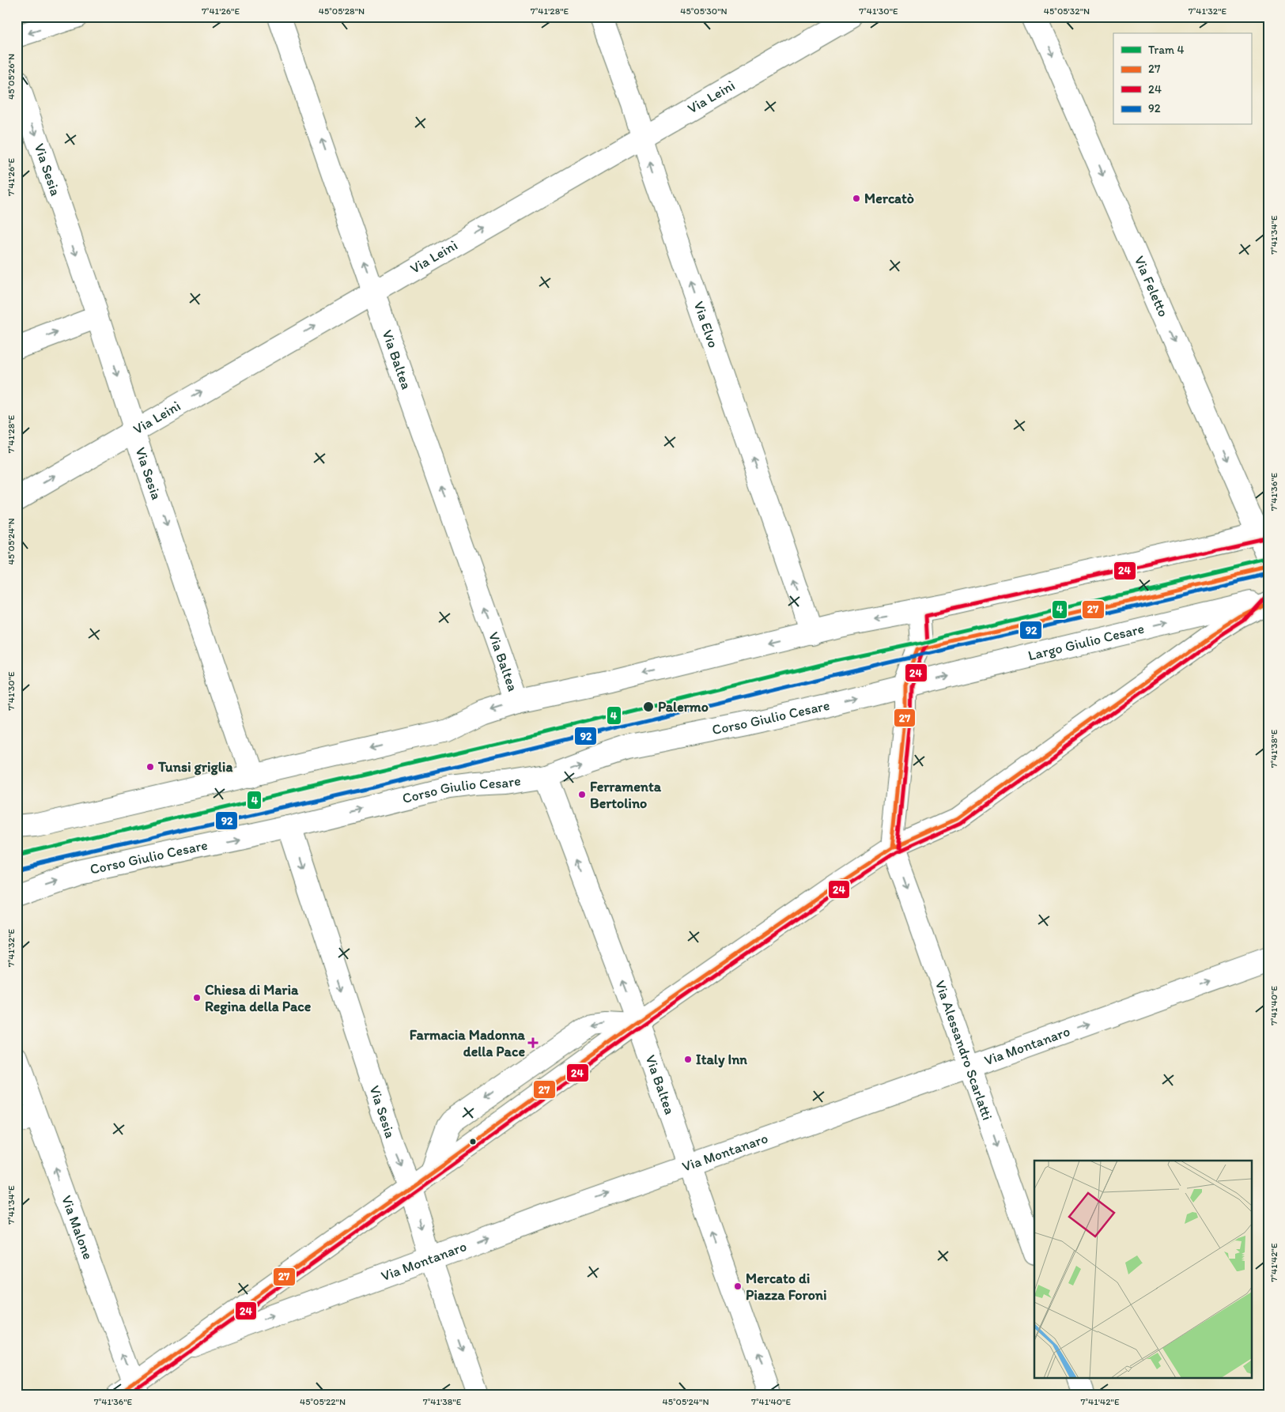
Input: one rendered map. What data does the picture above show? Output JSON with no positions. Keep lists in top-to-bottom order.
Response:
{
  "streets": {
    "street": [
      "Via Leinì",
      "Via Sesia",
      "Via Feletto",
      "Via Elvo",
      "Via Baltea",
      "Largo Giulio Cesare",
      "Corso Giulio Cesare",
      "Via Montanaro",
      "Via Alessandro Scarlatti",
      "Via Malone"
    ]
  },
  "crossings": [
    ["Via Leinì", "Via Sesia"],
    ["Via Leinì", "Via Elvo"],
    ["Via Leinì", "Via Baltea"],
    ["Via Sesia", "Corso Giulio Cesare"],
    ["Via Sesia", "Via Montanaro"],
    ["Via Baltea", "Corso Giulio Cesare"],
    ["Via Baltea", "Via Montanaro"],
    ["Largo Giulio Cesare", "Corso Giulio Cesare"],
    ["Via Montanaro", "Via Alessandro Scarlatti"]
  ],
  "one_way": [
    "Via Leinì",
    "Via Sesia",
    "Via Feletto",
    "Via Elvo",
    "Via Baltea",
    "Via Alessandro Scarlatti",
    "Via Malone"
  ],
  "places": {
    "other": [
      "Mercatò",
      "Palermo",
      "Tunsi griglia",
      "Ferramenta Bertolino",
      "Chiesa di Maria Regina della Pace",
      "Italy Inn",
      "Mercato di Piazza Foroni"
    ],
    "health": ["Farmacia Madonna della Pace"]
  },
  "lines": [
    "transit line 24",
    "tram line 4",
    "transit line 27",
    "transit line 92"
  ],
  "legend": [
    "Tram 4",
    "27",
    "24",
    "92"
  ],
  "coordinates": [
    "7°41'26\"E",
    "45°05'28\"N",
    "7°41'28\"E",
    "45°05'30\"N",
    "7°41'30\"E",
    "45°05'32\"N",
    "7°41'32\"E",
    "45°05'26\"N",
    "7°41'34\"E",
    "7°41'36\"E",
    "45°05'24\"N",
    "7°41'38\"E",
    "7°41'40\"E",
    "7°41'42\"E",
    "45°05'22\"N"
  ]
}
